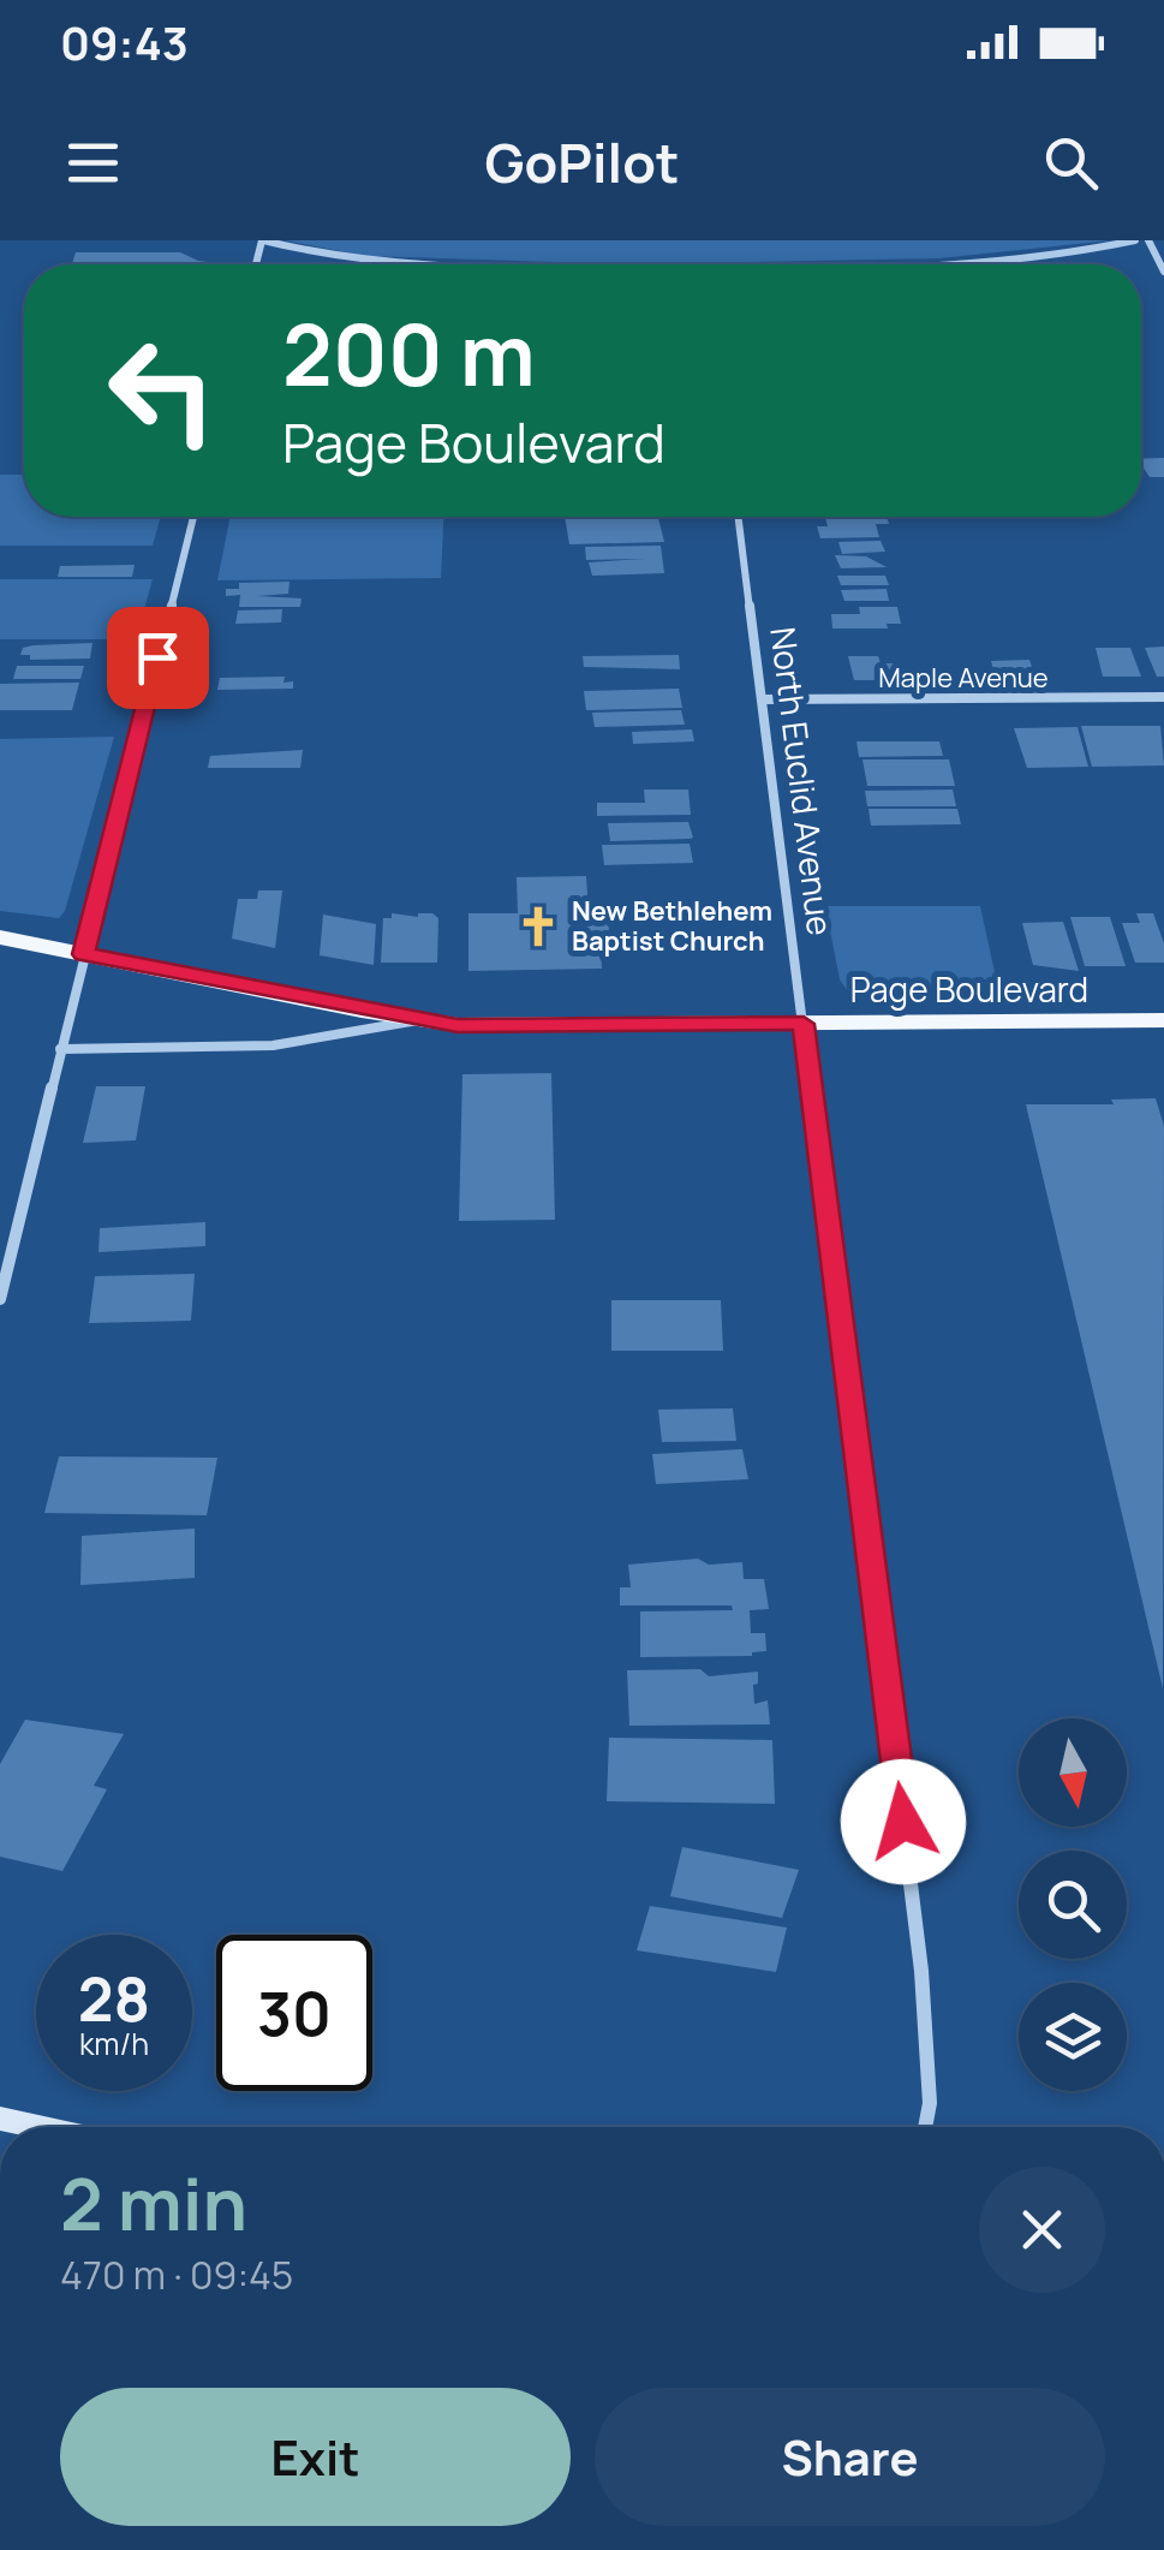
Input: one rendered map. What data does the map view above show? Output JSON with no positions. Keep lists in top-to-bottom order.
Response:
{
  "streets": {
    "main road": ["Page Boulevard"],
    "street": ["Maple Avenue", "North Euclid Avenue"]
  },
  "crossings": [
    ["Maple Avenue", "North Euclid Avenue"],
    ["North Euclid Avenue", "Page Boulevard"]
  ],
  "places": {
    "church": ["New Bethlehem Baptist Church"]
  },
  "north": "bottom",
  "page": {
    "status": "09:43",
    "header": "GoPilot",
    "turn": ["200 m", "Page Boulevard"],
    "speed": "28 km/h",
    "limit": "30",
    "heading": ["2 min", "470 m · 09:45"],
    "buttons": ["Exit", "Share"]
  }
}
